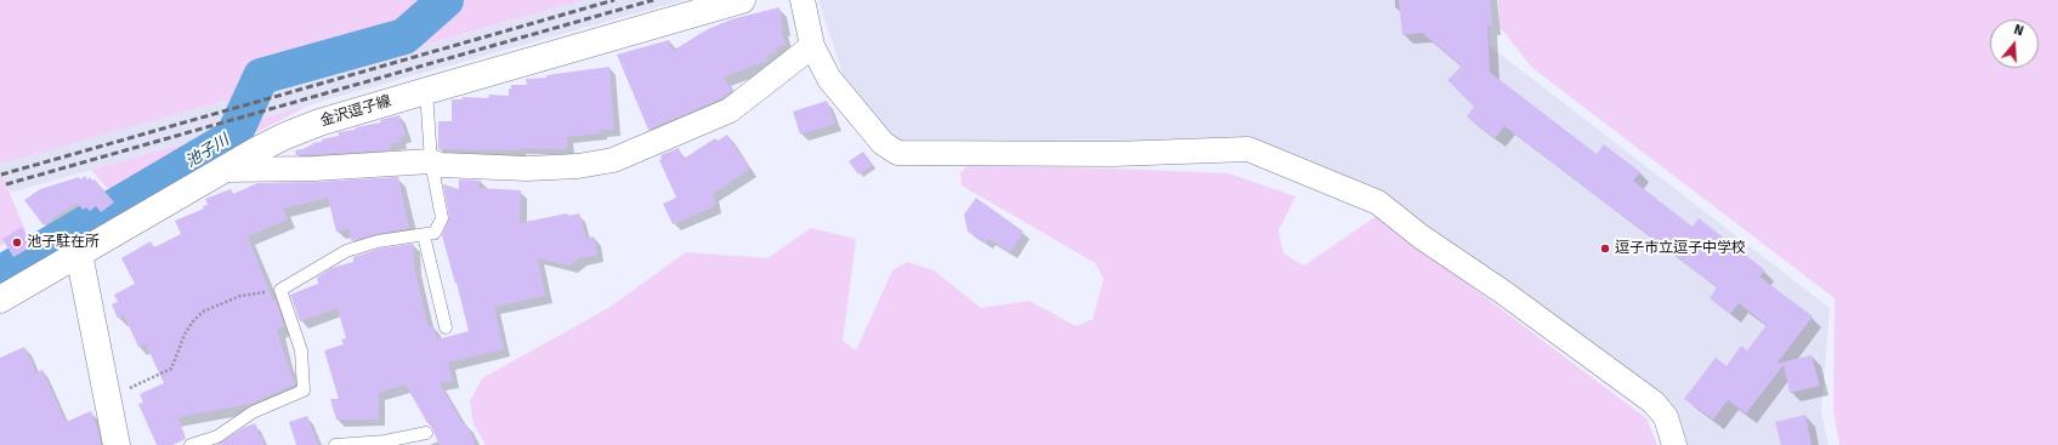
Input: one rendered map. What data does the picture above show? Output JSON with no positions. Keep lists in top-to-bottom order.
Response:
{
  "streets": {
    "main road": ["金沢逗子線"]
  },
  "water": ["池子川"],
  "places": ["池子駐在所", "逗子市立逗子中学校"],
  "north": "top"
}
